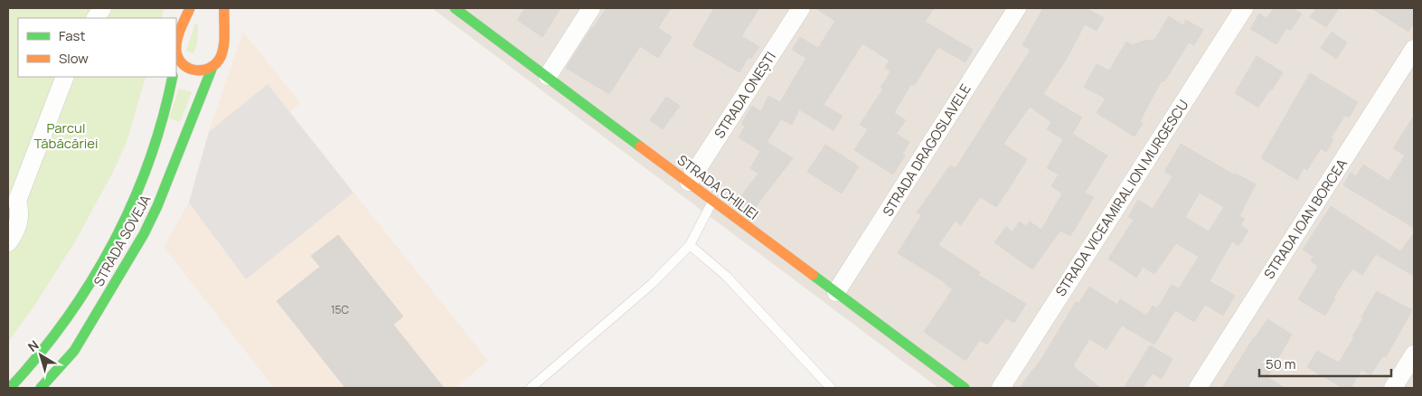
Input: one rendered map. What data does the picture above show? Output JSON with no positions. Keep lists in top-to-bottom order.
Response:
{
  "streets": {
    "main road": ["STRADA CHILIEI", "STRADA SOVEJA"],
    "street": [
      "STRADA ONEȘTI",
      "STRADA DRAGOSLAVELE",
      "STRADA VICEAMIRAL ION MURGESCU",
      "STRADA IOAN BORCEA"
    ]
  },
  "crossings": [
    ["STRADA ONEȘTI", "STRADA CHILIEI"],
    ["STRADA DRAGOSLAVELE", "STRADA CHILIEI"]
  ],
  "parks": ["Parcul Tăbăcăriei"],
  "house_numbers": ["15C"],
  "legend": ["Fast", "Slow"],
  "scale_bar": "50 m",
  "north": "top left"
}
